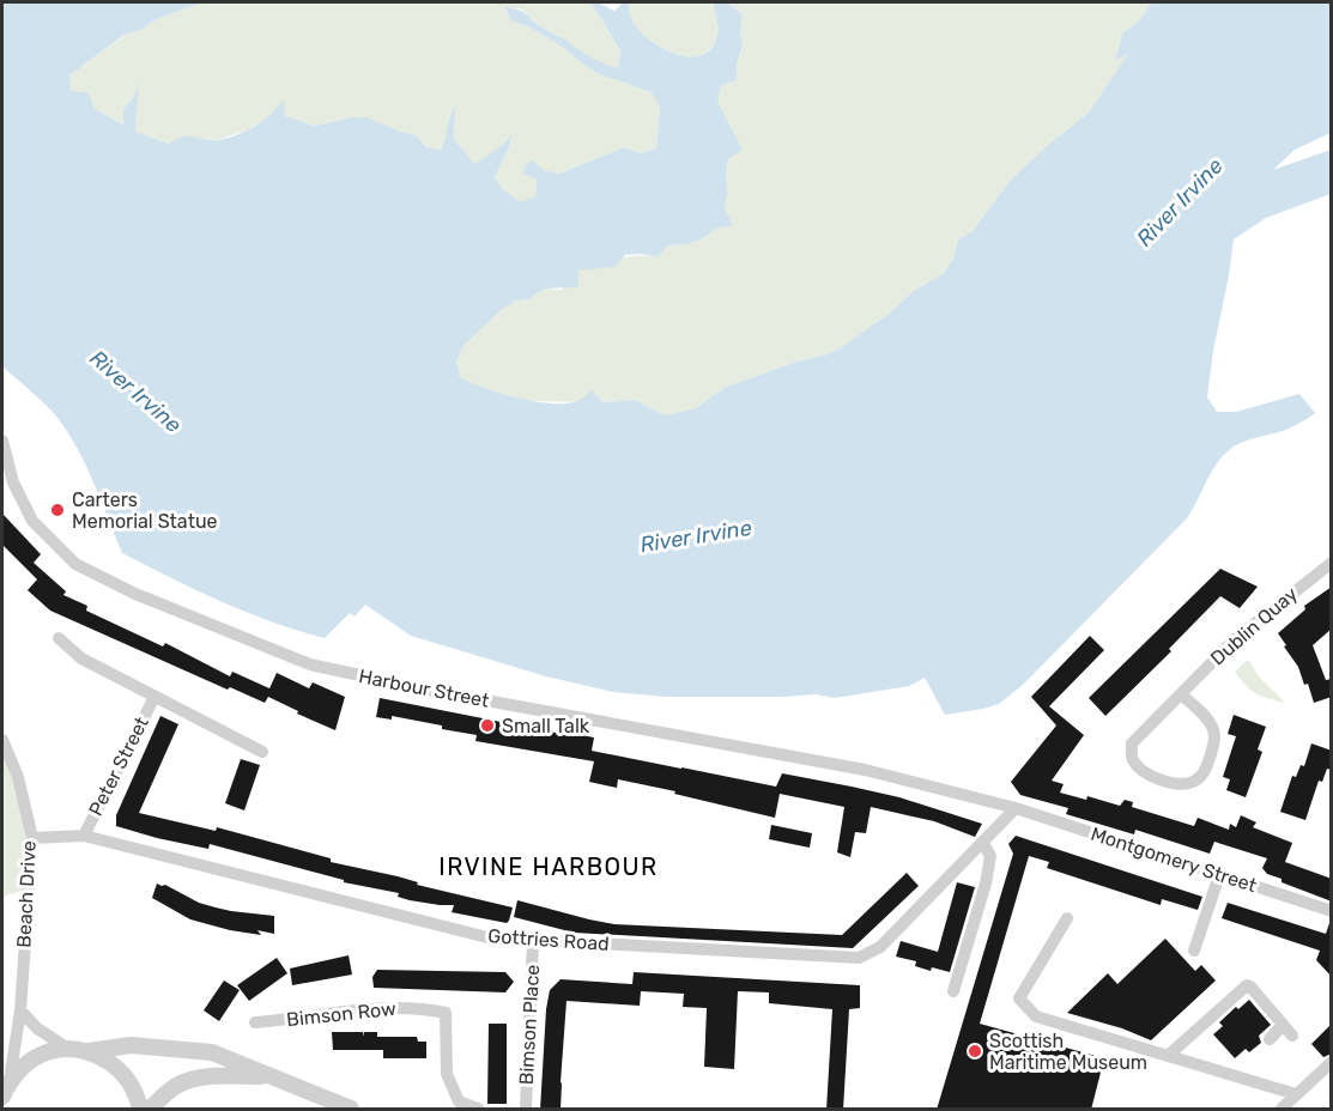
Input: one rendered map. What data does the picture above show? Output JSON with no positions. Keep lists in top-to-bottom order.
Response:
{
  "streets": {
    "street": [
      "Dublin Quay",
      "Harbour Street",
      "Peter Street",
      "Montgomery Street",
      "Beach Drive",
      "Gottries Road",
      "Bimson Row",
      "Bimson Place"
    ]
  },
  "crossings": [
    ["Harbour Street", "Montgomery Street"],
    ["Harbour Street", "Gottries Road"],
    ["Peter Street", "Gottries Road"],
    ["Montgomery Street", "Gottries Road"],
    ["Beach Drive", "Gottries Road"],
    ["Gottries Road", "Bimson Place"]
  ],
  "districts": ["IRVINE HARBOUR"],
  "water": ["River Irvine"],
  "places": ["Carters Memorial Statue", "Small Talk", "Scottish Maritime Museum"]
}
